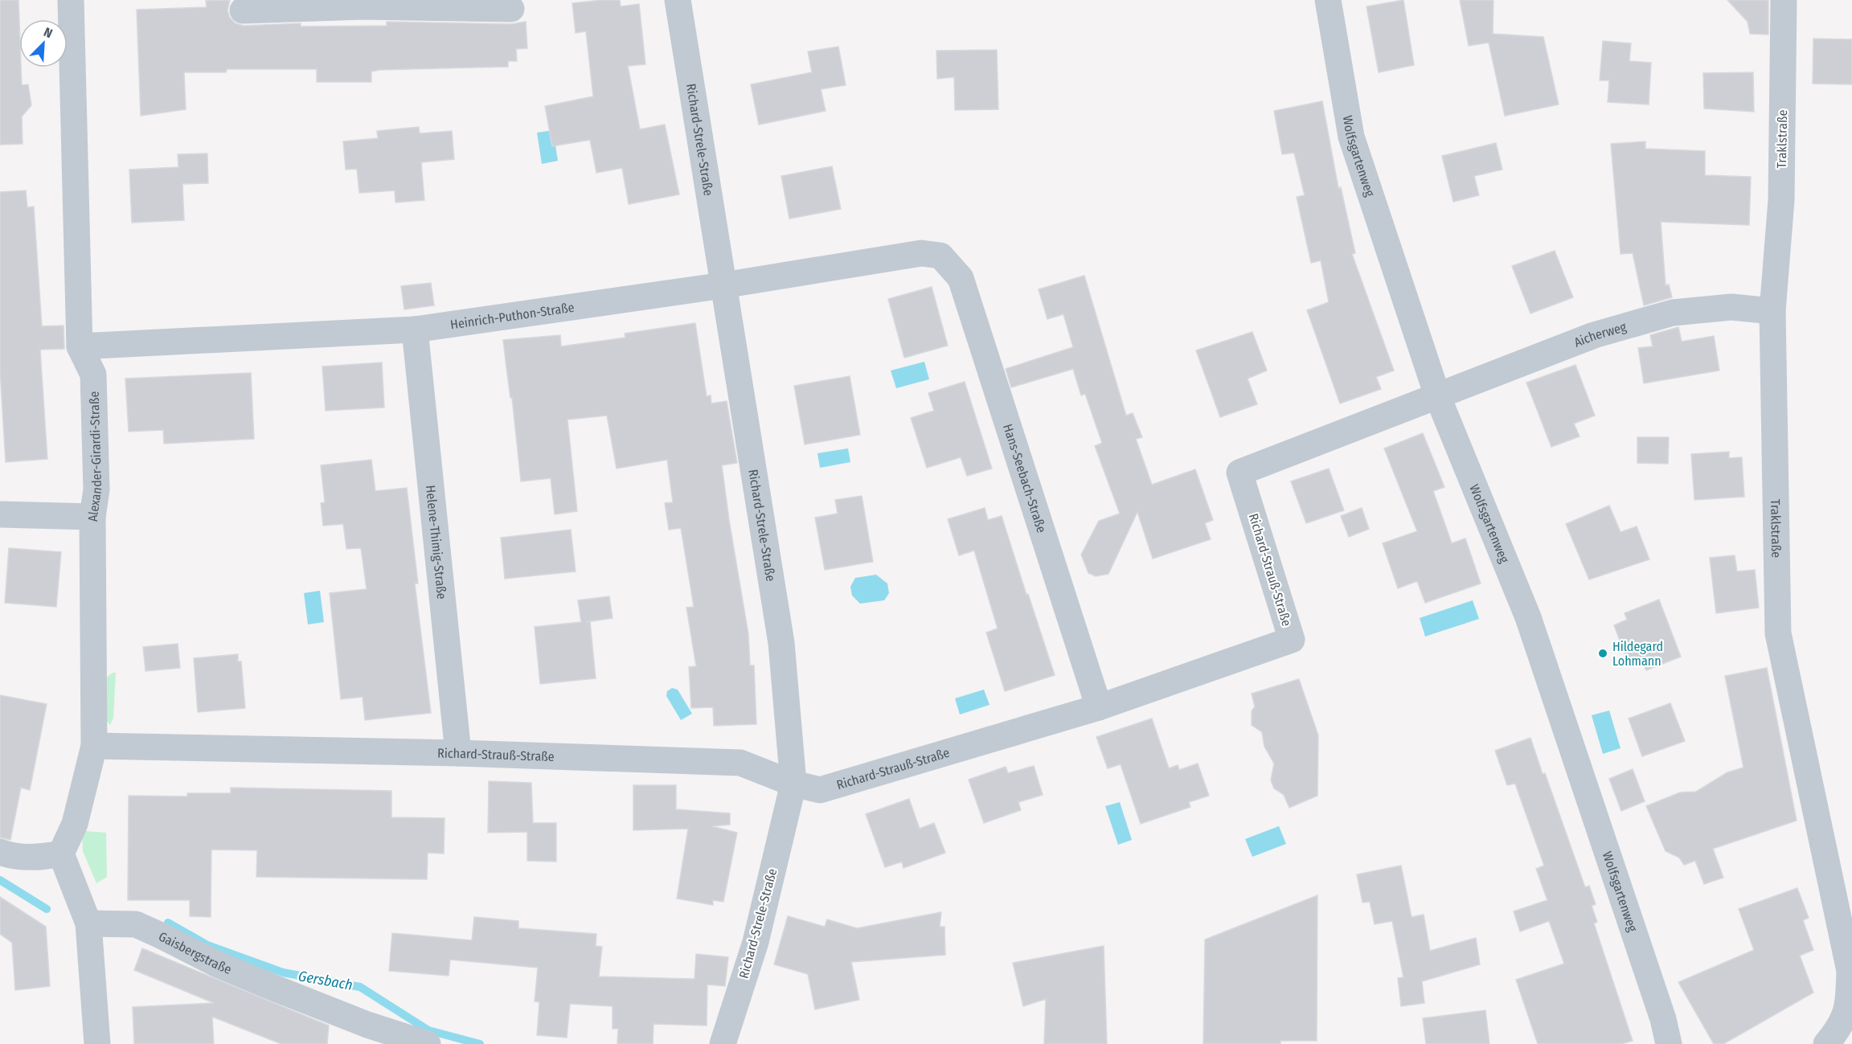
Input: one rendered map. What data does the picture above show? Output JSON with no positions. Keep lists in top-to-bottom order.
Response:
{
  "streets": {
    "street": [
      "Richard-Strele-Straße",
      "Traklstraße",
      "Wolfsgartenweg",
      "Heinrich-Puthon-Straße",
      "Aicherweg",
      "Alexander-Girardi-Straße",
      "Hans-Seebach-Straße",
      "Helene-Thimig-Straße",
      "Richard-Strauß-Straße",
      "Gaisbergstraße"
    ]
  },
  "crossings": [
    ["Richard-Strele-Straße", "Heinrich-Puthon-Straße"],
    ["Richard-Strele-Straße", "Richard-Strauß-Straße"],
    ["Traklstraße", "Aicherweg"],
    ["Wolfsgartenweg", "Aicherweg"],
    ["Wolfsgartenweg", "Richard-Strauß-Straße"],
    ["Heinrich-Puthon-Straße", "Alexander-Girardi-Straße"],
    ["Heinrich-Puthon-Straße", "Hans-Seebach-Straße"],
    ["Heinrich-Puthon-Straße", "Helene-Thimig-Straße"],
    ["Aicherweg", "Richard-Strauß-Straße"],
    ["Alexander-Girardi-Straße", "Richard-Strauß-Straße"],
    ["Hans-Seebach-Straße", "Richard-Strauß-Straße"],
    ["Helene-Thimig-Straße", "Richard-Strauß-Straße"]
  ],
  "water": ["Gersbach"],
  "places": ["Hildegard Lohmann"],
  "north": "top right"
}
